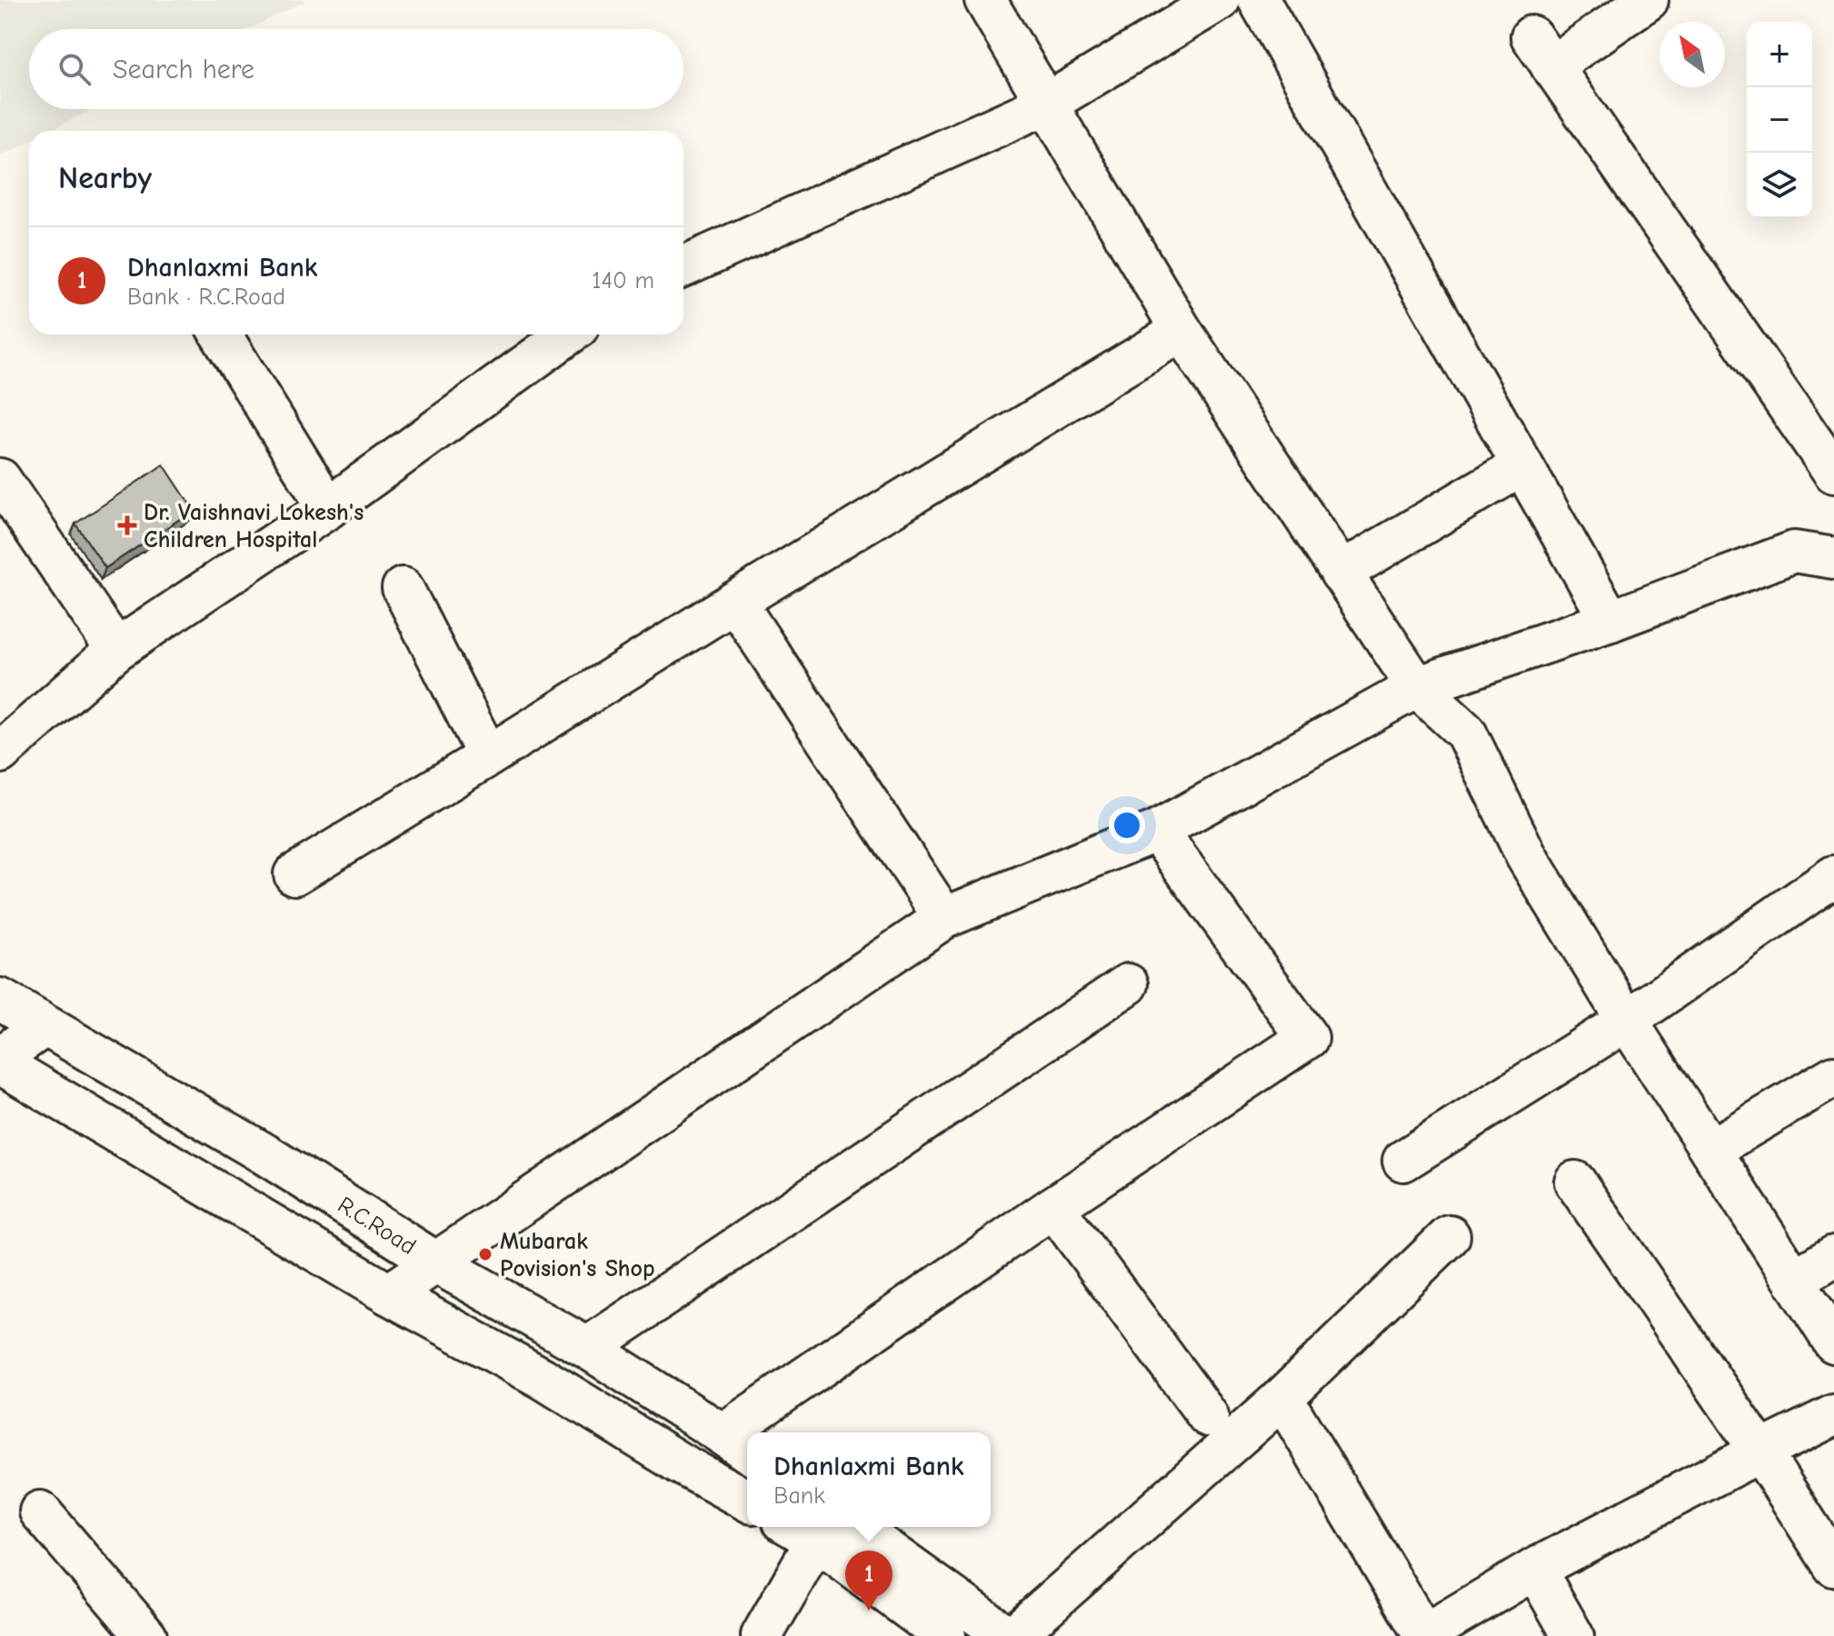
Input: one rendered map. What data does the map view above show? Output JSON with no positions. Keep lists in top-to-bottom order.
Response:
{
  "streets": {
    "street": ["R.C.Road"]
  },
  "places": {
    "health": ["Dr. Vaishnavi Lokesh's Children Hospital"],
    "other": ["Mubarak Povision's Shop"]
  },
  "north": "top left",
  "page": {
    "map_buttons": ["+", "−"],
    "search": "Search here",
    "heading": "Nearby",
    "list": [
      {
        "mark": "1",
        "name": "Dhanlaxmi Bank",
        "note": "Bank · R.C.Road",
        "value": "140 m"
      }
    ],
    "popup": ["Dhanlaxmi Bank", "Bank"],
    "pins": "1"
  }
}
